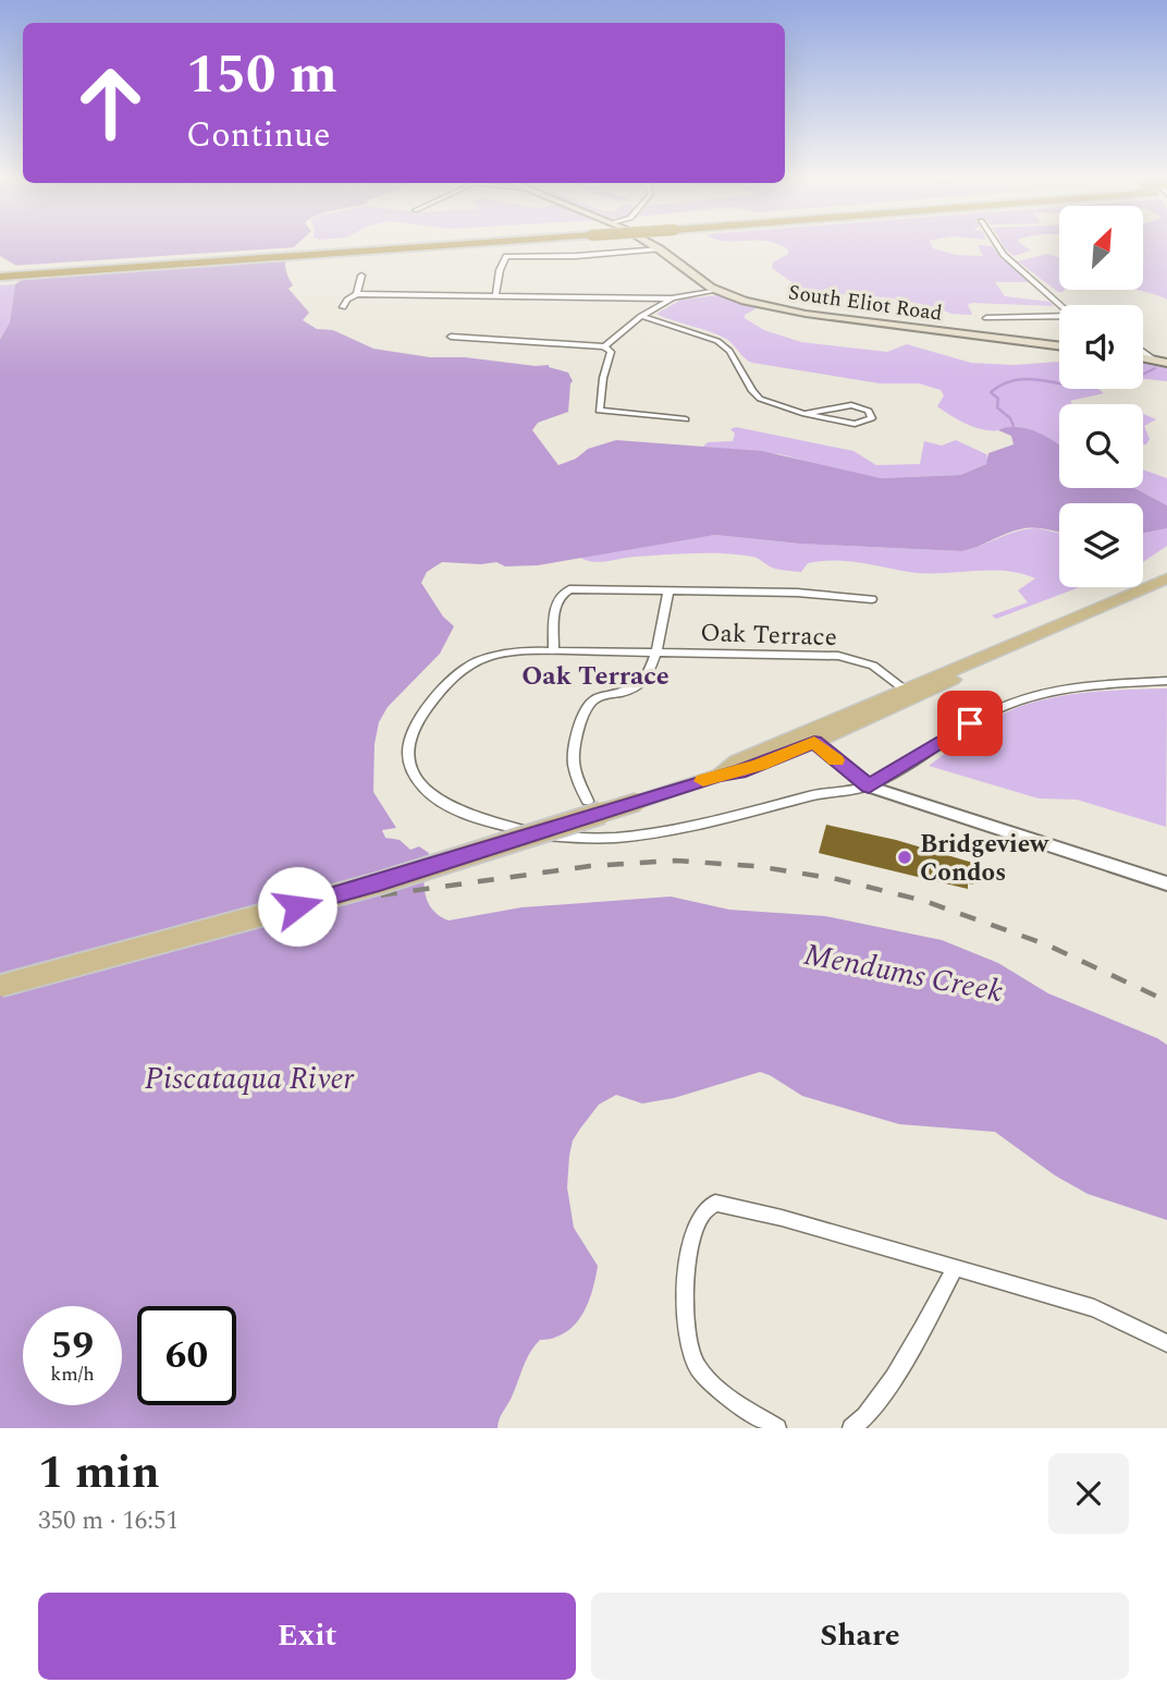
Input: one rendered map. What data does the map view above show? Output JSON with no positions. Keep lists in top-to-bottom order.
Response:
{
  "streets": {
    "main road": ["South Eliot Road"],
    "street": ["Oak Terrace"]
  },
  "districts": ["Oak Terrace"],
  "water": ["Mendums Creek", "Piscataqua River"],
  "places": ["Bridgeview Condos"],
  "north": "top right",
  "page": {
    "turn": ["150 m", "Continue"],
    "speed": "59 km/h",
    "limit": "60",
    "heading": ["1 min", "350 m · 16:51"],
    "buttons": ["Exit", "Share"]
  }
}
